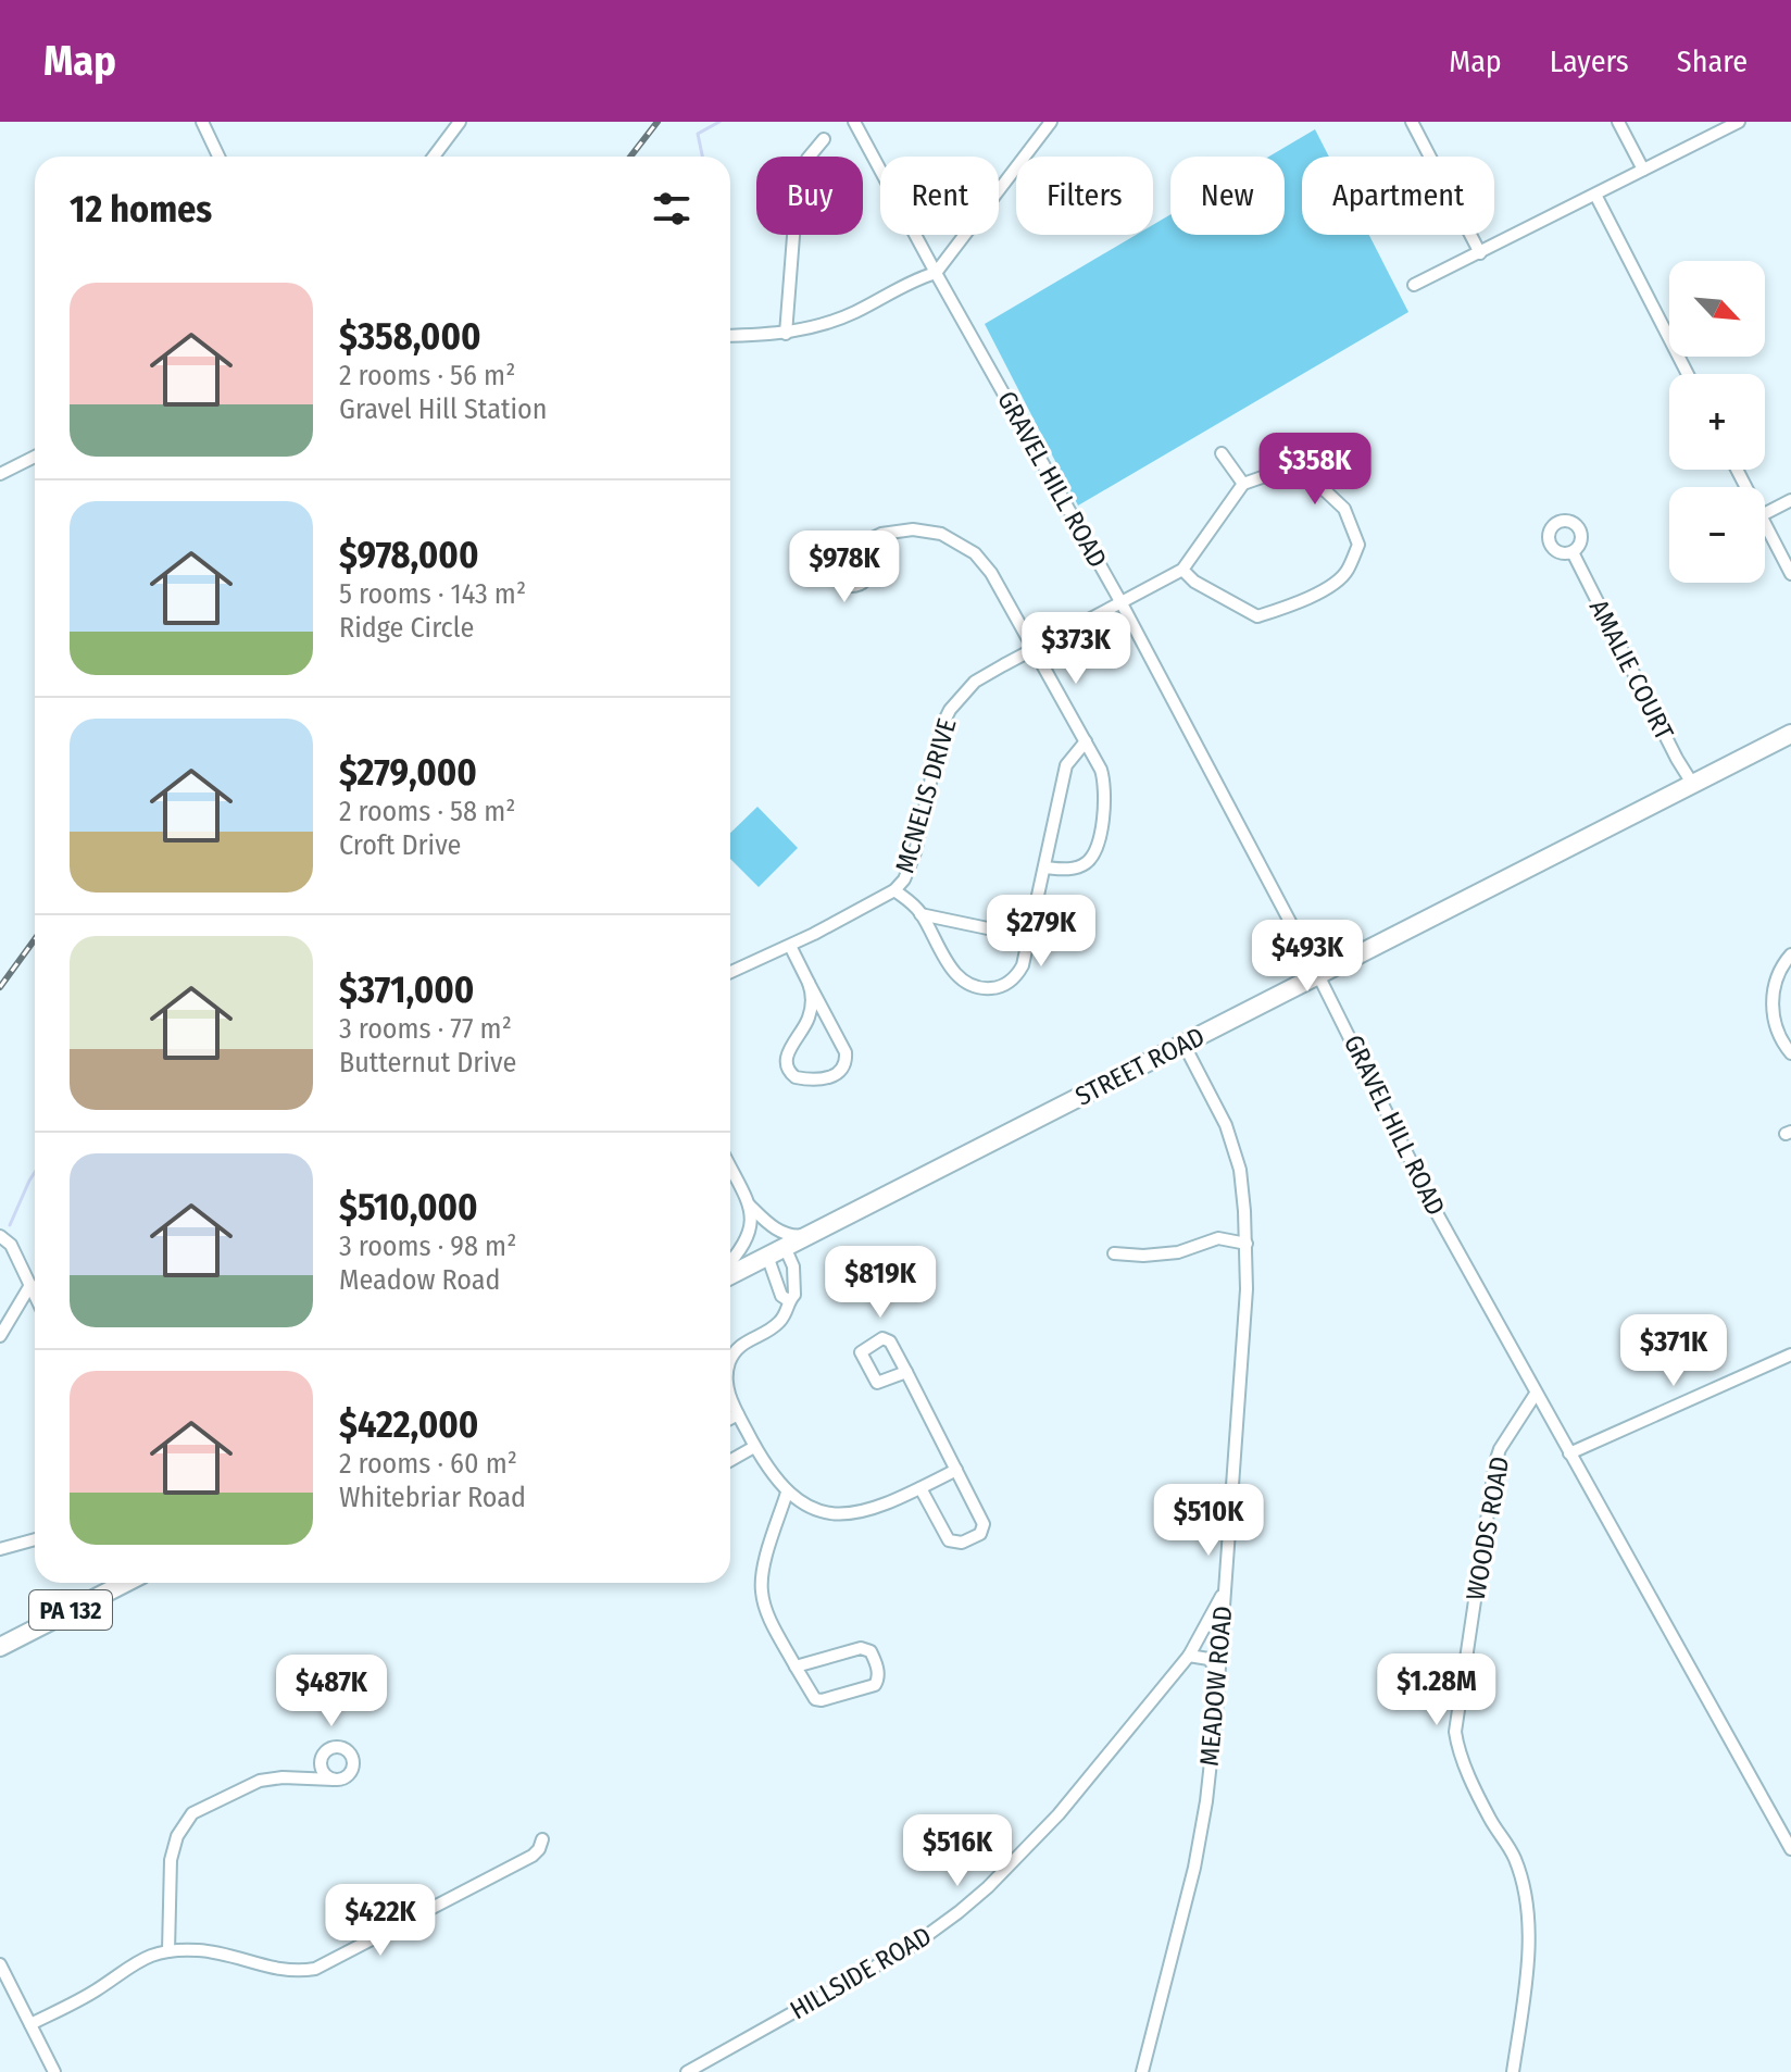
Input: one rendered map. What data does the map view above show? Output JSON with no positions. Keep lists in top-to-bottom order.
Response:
{
  "streets": {
    "main road": ["STREET ROAD", "PA 132"],
    "street": [
      "GRAVEL HILL ROAD",
      "AMALIE COURT",
      "MCNELIS DRIVE",
      "WOODS ROAD",
      "MEADOW ROAD",
      "HILLSIDE ROAD"
    ]
  },
  "crossings": [
    ["GRAVEL HILL ROAD", "MCNELIS DRIVE"],
    ["GRAVEL HILL ROAD", "STREET ROAD"],
    ["GRAVEL HILL ROAD", "WOODS ROAD"],
    ["AMALIE COURT", "STREET ROAD"],
    ["STREET ROAD", "MEADOW ROAD"],
    ["MEADOW ROAD", "HILLSIDE ROAD"]
  ],
  "north": "bottom right",
  "page": {
    "header": "Map",
    "nav": ["Map", "Layers", "Share"],
    "chip": [
      "Buy",
      "Rent",
      "Filters",
      "New",
      "Apartment"
    ],
    "heading": "12 homes",
    "map_buttons": ["+", "−"],
    "list": [
      {
        "name": "$358,000",
        "note": "2 rooms · 56 m² · Gravel Hill Station"
      },
      {
        "name": "$978,000",
        "note": "5 rooms · 143 m² · Ridge Circle"
      },
      {
        "name": "$279,000",
        "note": "2 rooms · 58 m² · Croft Drive"
      },
      {
        "name": "$371,000",
        "note": "3 rooms · 77 m² · Butternut Drive"
      },
      {
        "name": "$510,000",
        "note": "3 rooms · 98 m² · Meadow Road"
      },
      {
        "name": "$422,000",
        "note": "2 rooms · 60 m² · Whitebriar Road"
      }
    ],
    "price": [
      "$358K",
      "$978K",
      "$373K",
      "$279K",
      "$493K",
      "$819K",
      "$371K",
      "$510K",
      "$1.28M",
      "$487K",
      "$516K",
      "$422K"
    ]
  }
}
